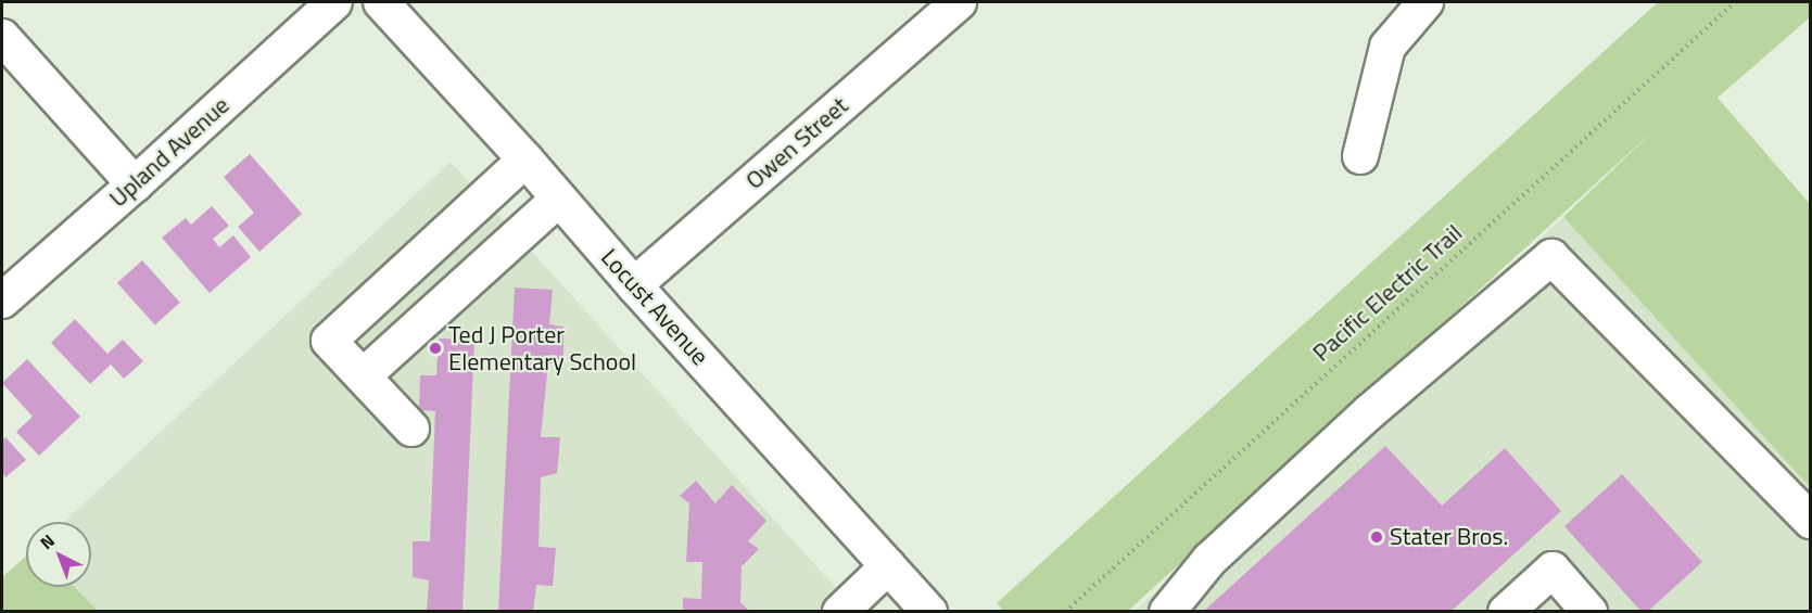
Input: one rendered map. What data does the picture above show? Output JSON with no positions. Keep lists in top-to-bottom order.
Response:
{
  "streets": {
    "street": ["Owen Street", "Upland Avenue", "Locust Avenue"],
    "path": ["Pacific Electric Trail"]
  },
  "crossings": [
    ["Owen Street", "Locust Avenue"]
  ],
  "places": ["Ted J Porter Elementary School", "Stater Bros."],
  "north": "top left"
}
